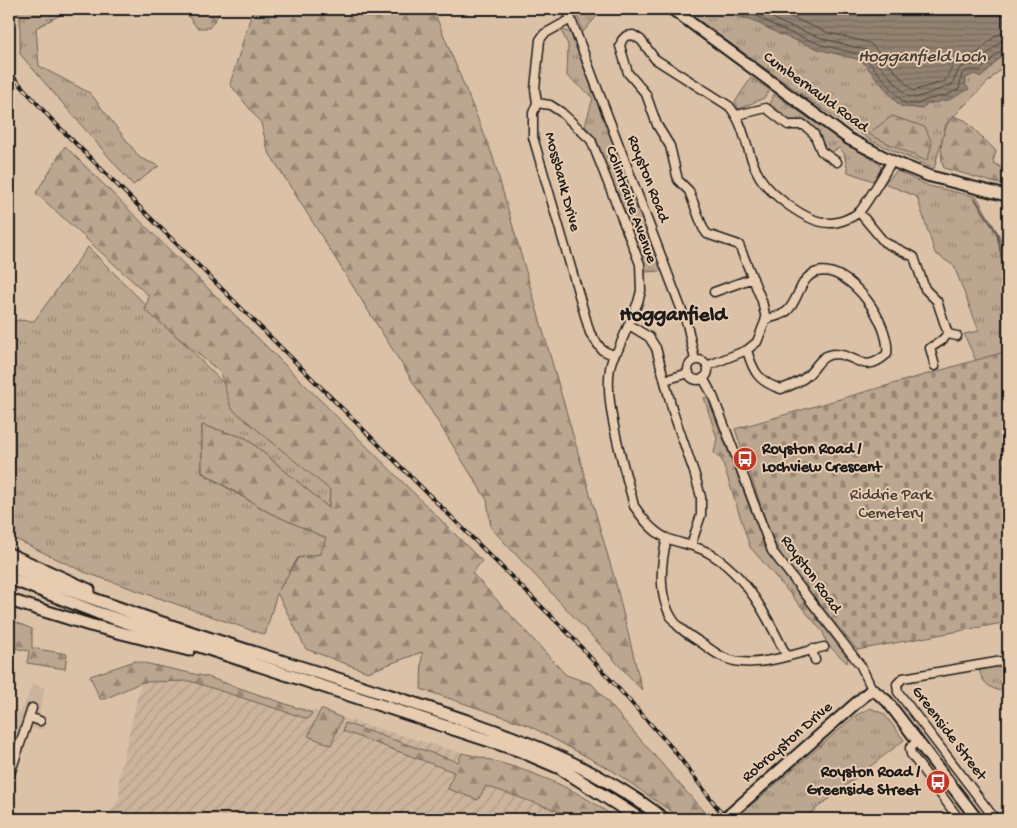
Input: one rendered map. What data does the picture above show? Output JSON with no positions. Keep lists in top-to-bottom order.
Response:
{
  "streets": {
    "main road": ["Cumbernauld Road", "Royston Road", "Robroyston Drive"],
    "street": ["Mossbank Drive", "Colintraive Avenue", "Greenside Street"]
  },
  "crossings": [
    ["Royston Road", "Mossbank Drive"],
    ["Royston Road", "Robroyston Drive"],
    ["Mossbank Drive", "Colintraive Avenue"]
  ],
  "districts": ["Hogganfield"],
  "water": ["Hogganfield Loch"],
  "parks": ["Riddrie Park Cemetery"],
  "places": {
    "bus stop": ["Royston Road / Lochview Crescent", "Royston Road / Greenside Street"]
  }
}
